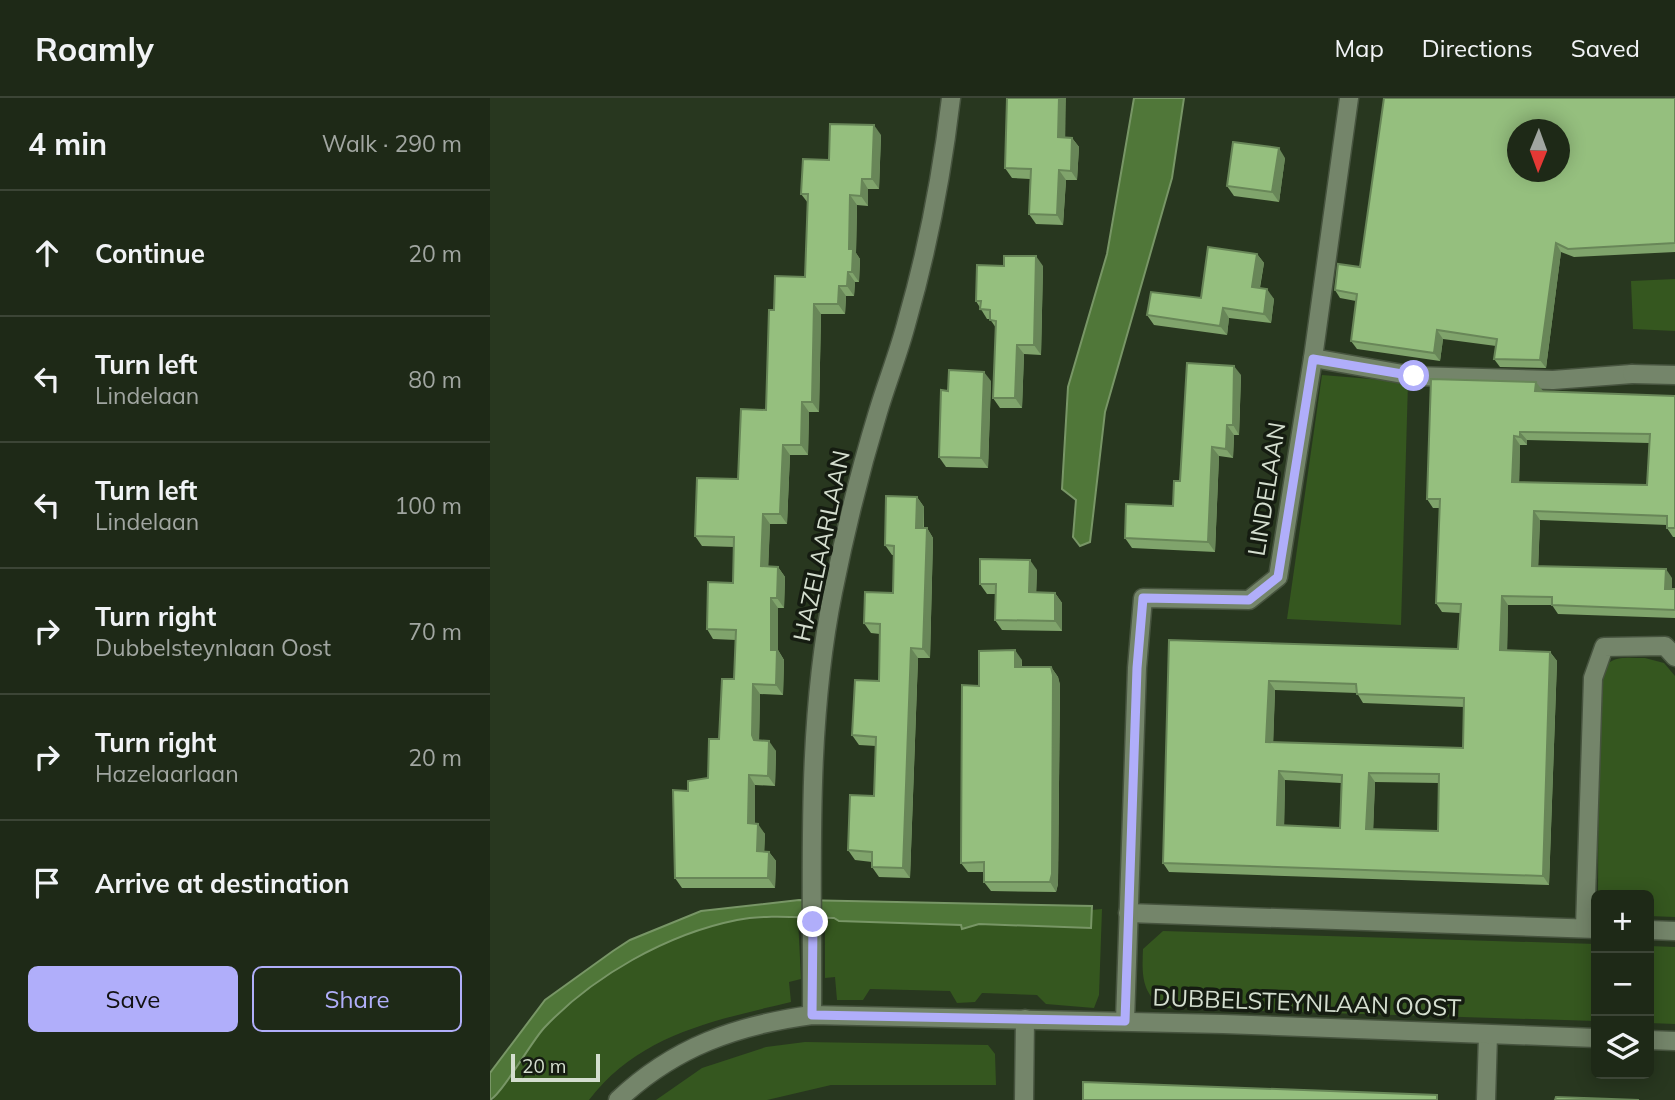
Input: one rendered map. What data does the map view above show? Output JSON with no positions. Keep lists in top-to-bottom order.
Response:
{
  "streets": {
    "street": ["LINDELAAN", "HAZELAARLAAN", "DUBBELSTEYNLAAN OOST"]
  },
  "crossings": [
    ["LINDELAAN", "DUBBELSTEYNLAAN OOST"],
    ["HAZELAARLAAN", "DUBBELSTEYNLAAN OOST"]
  ],
  "scale_bar": "20 m",
  "north": "bottom",
  "page": {
    "header": "Roamly",
    "nav": ["Map", "Directions", "Saved"],
    "heading": ["4 min", "Walk · 290 m"],
    "list": [
      ["Continue", "20 m"],
      ["Turn left", "Lindelaan", "80 m"],
      ["Turn left", "Lindelaan", "100 m"],
      ["Turn right", "Dubbelsteynlaan Oost", "70 m"],
      ["Turn right", "Hazelaarlaan", "20 m"],
      "Arrive at destination"
    ],
    "map_buttons": ["+", "−"],
    "buttons": ["Save", "Share"],
    "scale": "20 m"
  }
}
